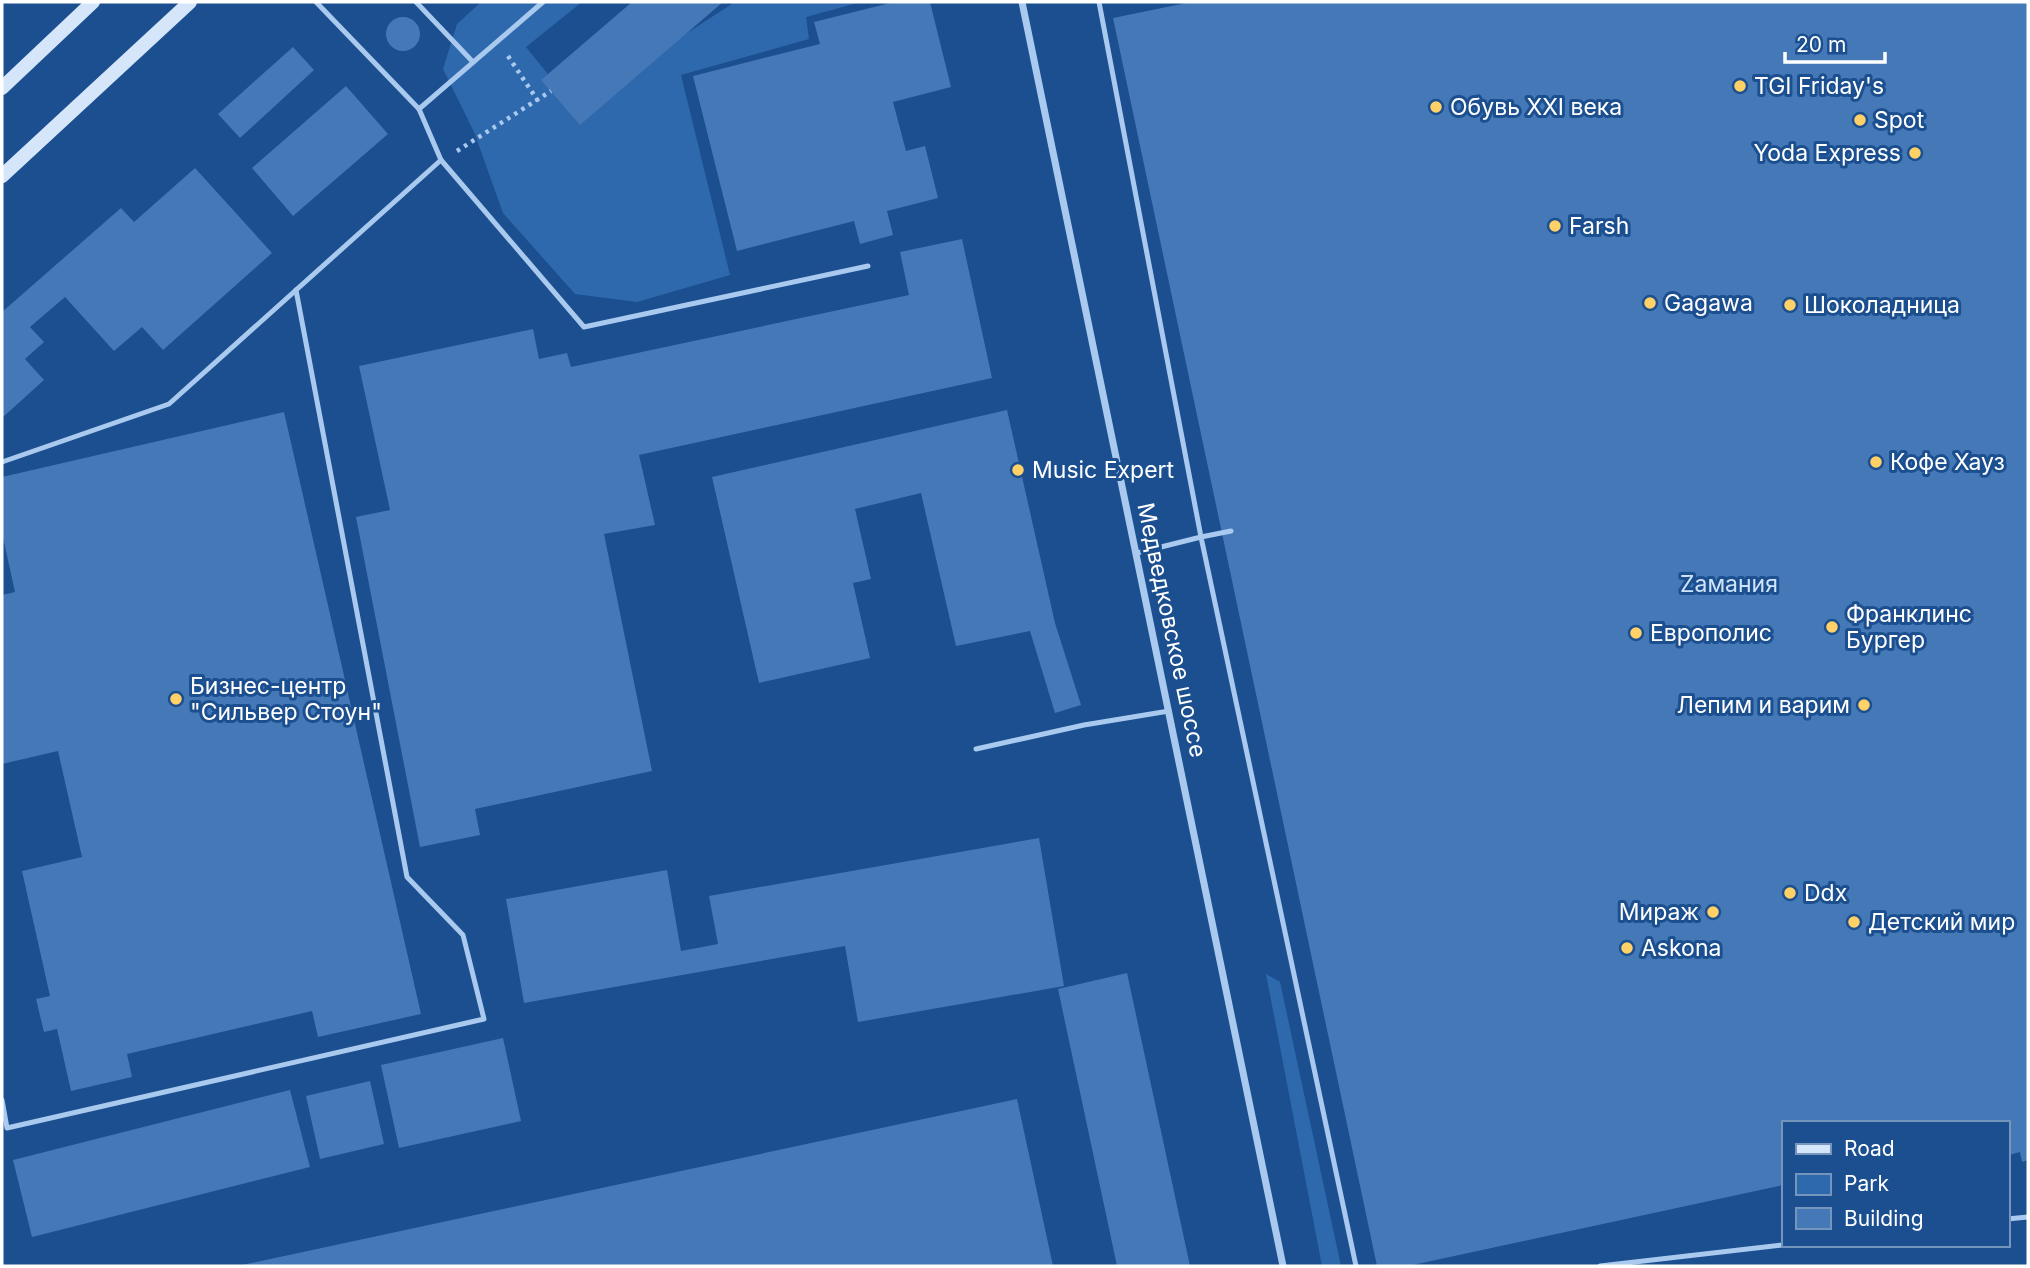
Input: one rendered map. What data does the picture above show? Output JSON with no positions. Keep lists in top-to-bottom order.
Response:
{
  "streets": {
    "street": ["Медведковское шоссе"]
  },
  "parks": ["Zамания"],
  "places": [
    "TGI Friday's",
    "Обувь XXI века",
    "Spot",
    "Yoda Express",
    "Farsh",
    "Gagawa",
    "Шоколадница",
    "Кофе Хауз",
    "Music Expert",
    "Франклинс Бургер",
    "Европолис",
    "Бизнес-центр \"Сильвер Стоун\"",
    "Лепим и варим",
    "Ddx",
    "Мираж",
    "Детский мир",
    "Askona"
  ],
  "legend": ["Road", "Park", "Building"],
  "scale_bar": "20 m"
}
